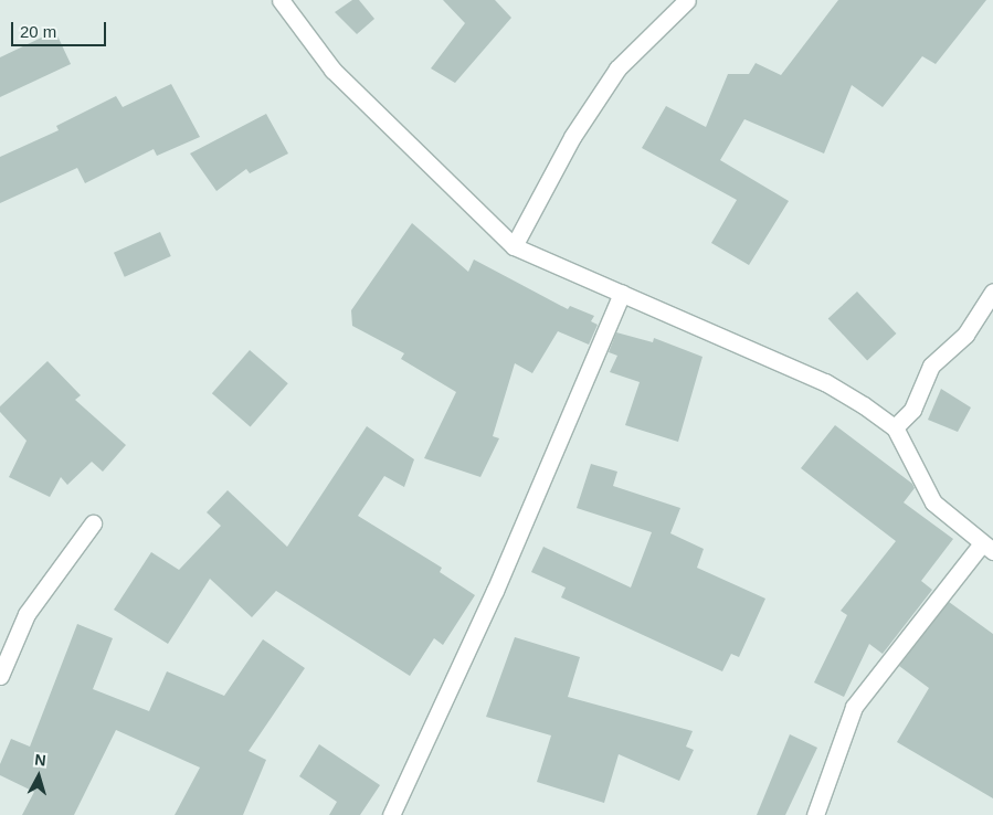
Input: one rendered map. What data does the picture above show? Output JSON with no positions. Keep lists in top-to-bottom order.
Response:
{
  "scale_bar": "20 m",
  "north": "top"
}
